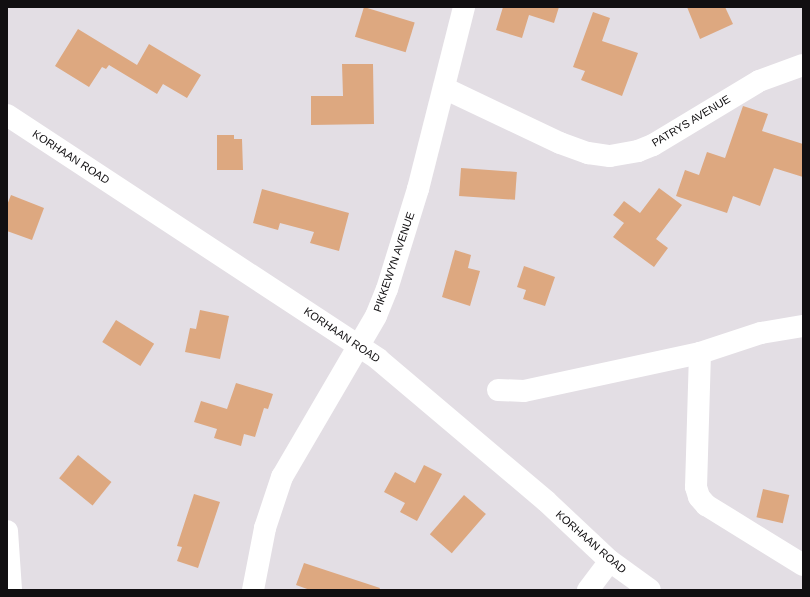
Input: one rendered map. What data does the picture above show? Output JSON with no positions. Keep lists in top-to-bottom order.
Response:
{
  "streets": {
    "street": ["PATRYS AVENUE", "KORHAAN ROAD", "PIKKEWYN AVENUE"]
  },
  "crossings": [
    ["PATRYS AVENUE", "PIKKEWYN AVENUE"],
    ["KORHAAN ROAD", "PIKKEWYN AVENUE"]
  ]
}
